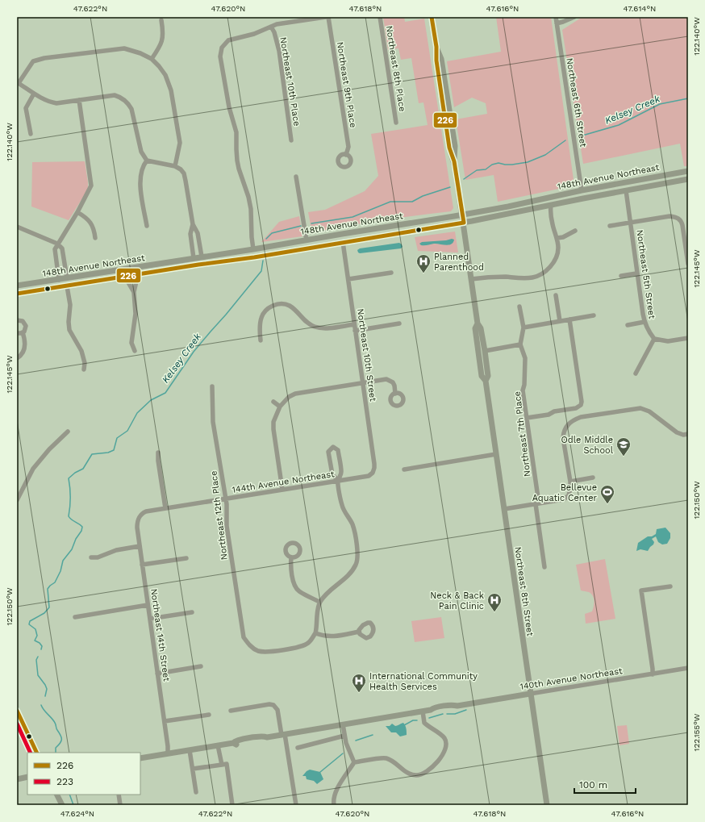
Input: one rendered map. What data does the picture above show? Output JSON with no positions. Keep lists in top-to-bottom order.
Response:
{
  "streets": {
    "main road": ["148th Avenue Northeast", "Northeast 8th Street", "140th Avenue Northeast"],
    "street": [
      "Northeast 8th Place",
      "Northeast 10th Place",
      "Northeast 9th Place",
      "Northeast 6th Street",
      "Northeast 5th Street",
      "Northeast 10th Street",
      "Northeast 7th Place",
      "144th Avenue Northeast",
      "Northeast 12th Place",
      "Northeast 14th Street"
    ]
  },
  "crossings": [
    ["Northeast 6th Street", "148th Avenue Northeast"],
    ["148th Avenue Northeast", "Northeast 5th Street"],
    ["148th Avenue Northeast", "Northeast 10th Street"],
    ["148th Avenue Northeast", "Northeast 8th Street"],
    ["Northeast 10th Street", "144th Avenue Northeast"],
    ["144th Avenue Northeast", "Northeast 12th Place"],
    ["144th Avenue Northeast", "Northeast 14th Street"],
    ["Northeast 8th Street", "140th Avenue Northeast"],
    ["Northeast 14th Street", "140th Avenue Northeast"]
  ],
  "water": ["Kelsey Creek"],
  "places": {
    "hospital": ["Planned Parenthood", "Neck & Back Pain Clinic", "International Community Health Services"],
    "school or university": ["Odle Middle School"],
    "sports": ["Bellevue Aquatic Center"]
  },
  "lines": ["transit line 226", "transit line 223"],
  "legend": ["226", "223"],
  "scale_bar": "100 m",
  "coordinates": [
    "47.622°N",
    "47.620°N",
    "47.618°N",
    "47.616°N",
    "47.614°N",
    "122.140°W",
    "122.145°W",
    "122.150°W",
    "122.155°W",
    "47.624°N"
  ]
}
